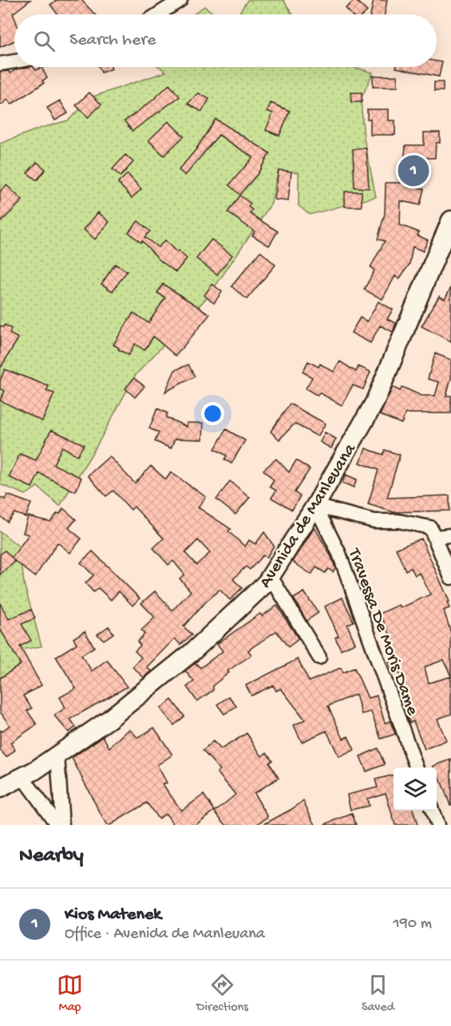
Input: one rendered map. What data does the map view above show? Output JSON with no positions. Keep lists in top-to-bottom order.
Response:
{
  "streets": {
    "street": ["Avenida de Manleuana", "Travessa De Moris Dame"]
  },
  "crossings": [
    ["Avenida de Manleuana", "Travessa De Moris Dame"]
  ],
  "page": {
    "search": "Search here",
    "pins": "1",
    "heading": "Nearby",
    "list": [
      {
        "mark": "1",
        "name": "Kios Matenek",
        "note": "Office · Avenida de Manleuana",
        "value": "190 m"
      }
    ],
    "nav": ["Map", "Directions", "Saved"]
  }
}
